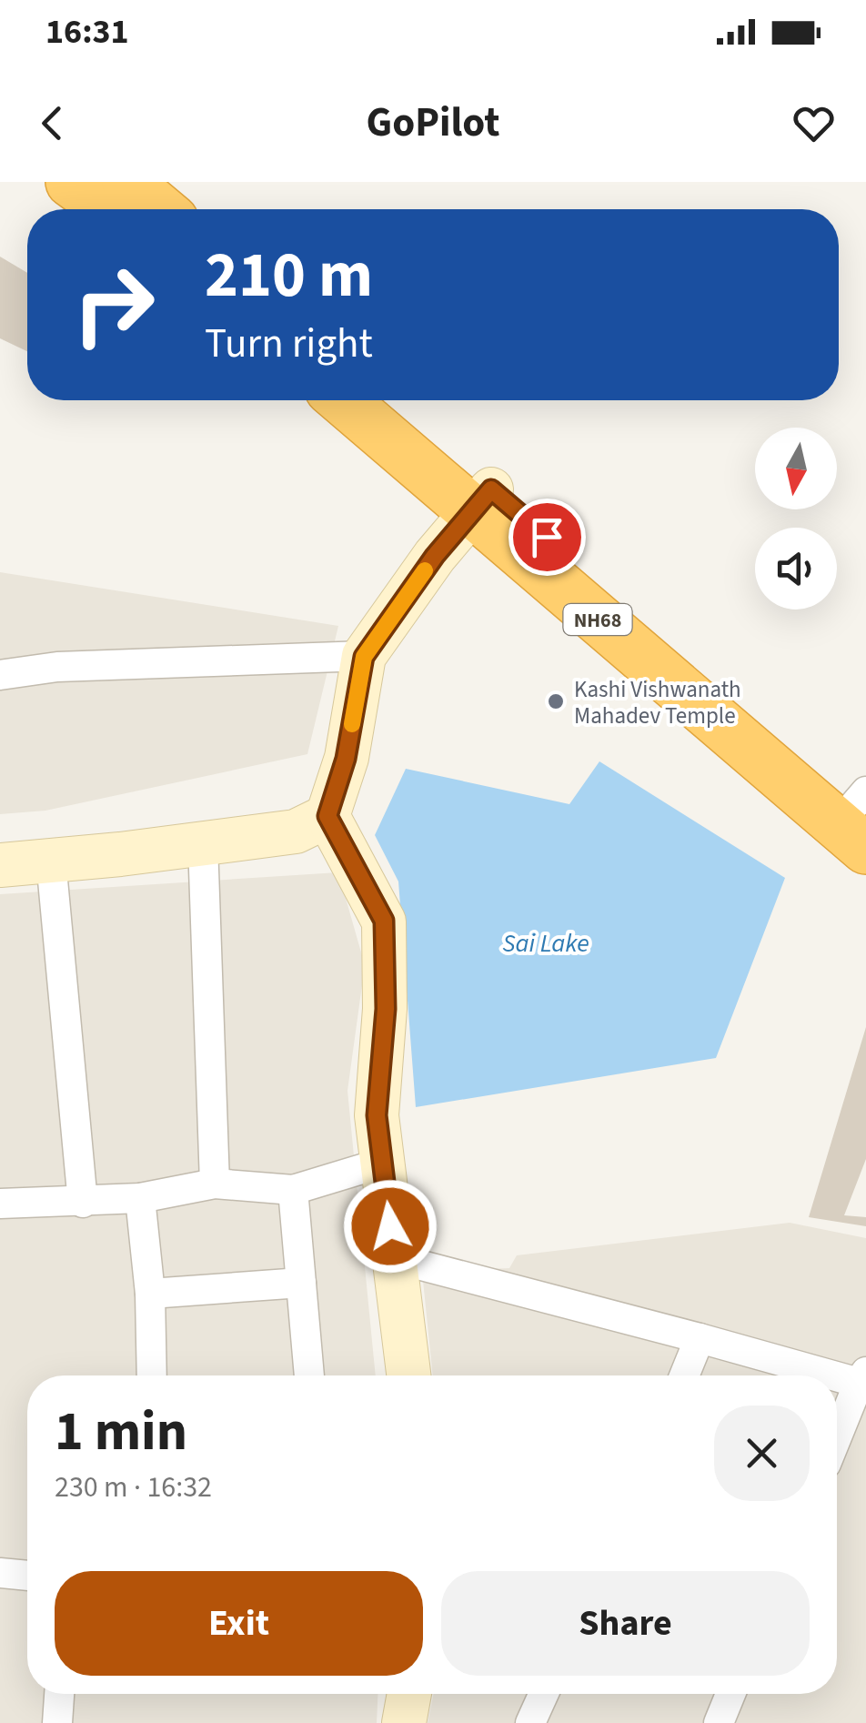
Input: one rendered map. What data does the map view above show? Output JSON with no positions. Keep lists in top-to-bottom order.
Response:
{
  "streets": {
    "highway": ["NH68"]
  },
  "water": ["Sai Lake"],
  "places": ["Kashi Vishwanath Mahadev Temple"],
  "north": "bottom",
  "page": {
    "status": "16:31",
    "header": "GoPilot",
    "turn": ["210 m", "Turn right"],
    "heading": ["1 min", "230 m · 16:32"],
    "buttons": ["Exit", "Share"]
  }
}
